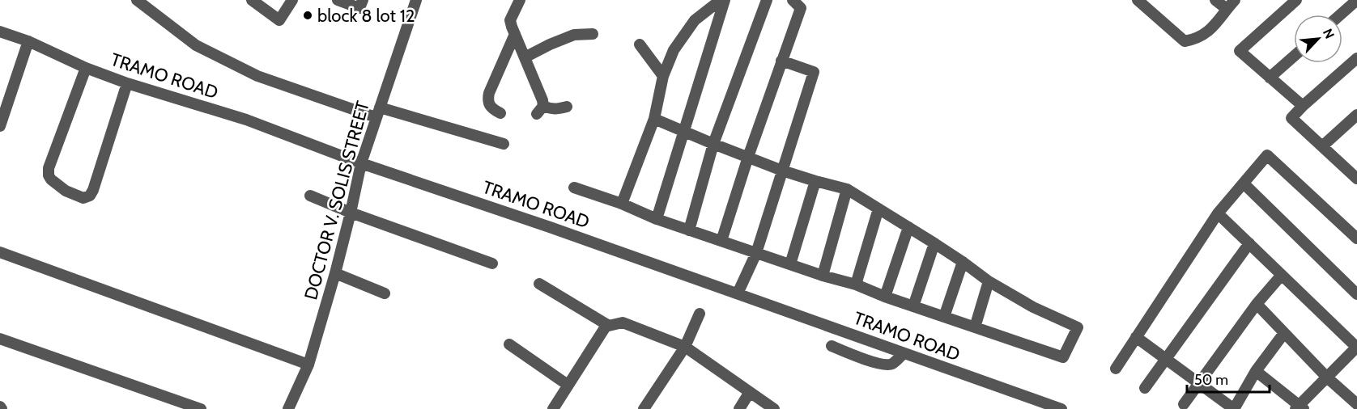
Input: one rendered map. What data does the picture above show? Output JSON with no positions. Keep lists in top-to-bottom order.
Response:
{
  "streets": {
    "street": ["TRAMO ROAD", "DOCTOR V. SOLIS STREET"]
  },
  "crossings": [
    ["TRAMO ROAD", "DOCTOR V. SOLIS STREET"]
  ],
  "places": ["block 8 lot 12"],
  "scale_bar": "50 m",
  "north": "top right"
}
